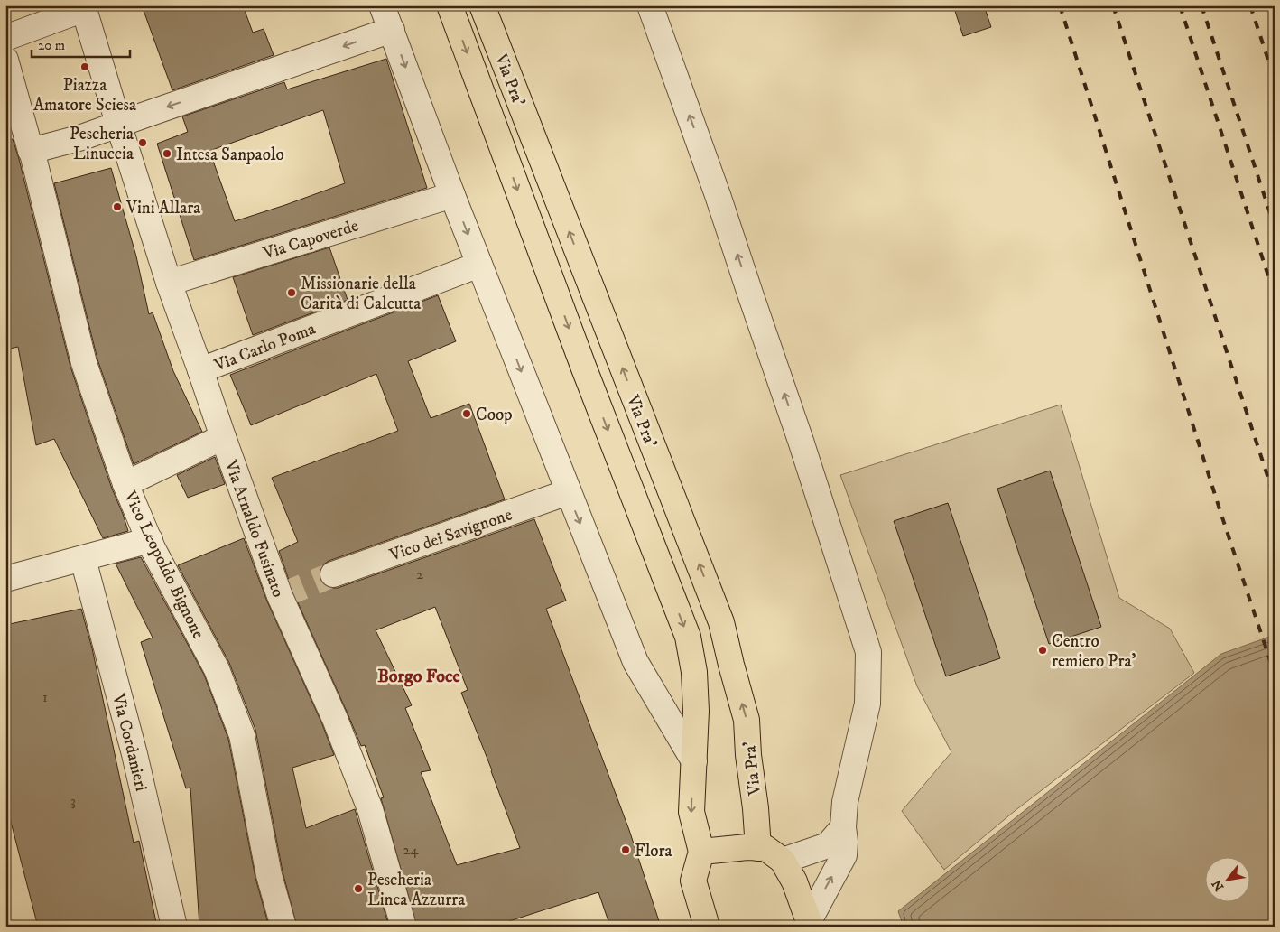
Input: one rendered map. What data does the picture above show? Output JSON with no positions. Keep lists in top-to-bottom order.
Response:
{
  "streets": {
    "main road": ["Via Pra'"],
    "street": [
      "Via Capoverde",
      "Via Carlo Poma",
      "Via Arnaldo Fusinato",
      "Vico dei Savignone",
      "Vico Leopoldo Bignone",
      "Via Cordanieri"
    ]
  },
  "crossings": [
    ["Via Capoverde", "Via Arnaldo Fusinato"],
    ["Via Carlo Poma", "Via Arnaldo Fusinato"]
  ],
  "districts": ["Borgo Foce"],
  "places": [
    "Piazza Amatore Sciesa",
    "Pescheria Linuccia",
    "Intesa Sanpaolo",
    "Vini Allara",
    "Missionarie della Carità di Calcutta",
    "Coop",
    "Centro remiero Pra'",
    "Flora",
    "Pescheria Linea Azzurra"
  ],
  "house_numbers": [
    "2",
    "1",
    "3",
    "24"
  ],
  "scale_bar": "20 m",
  "north": "bottom left"
}
